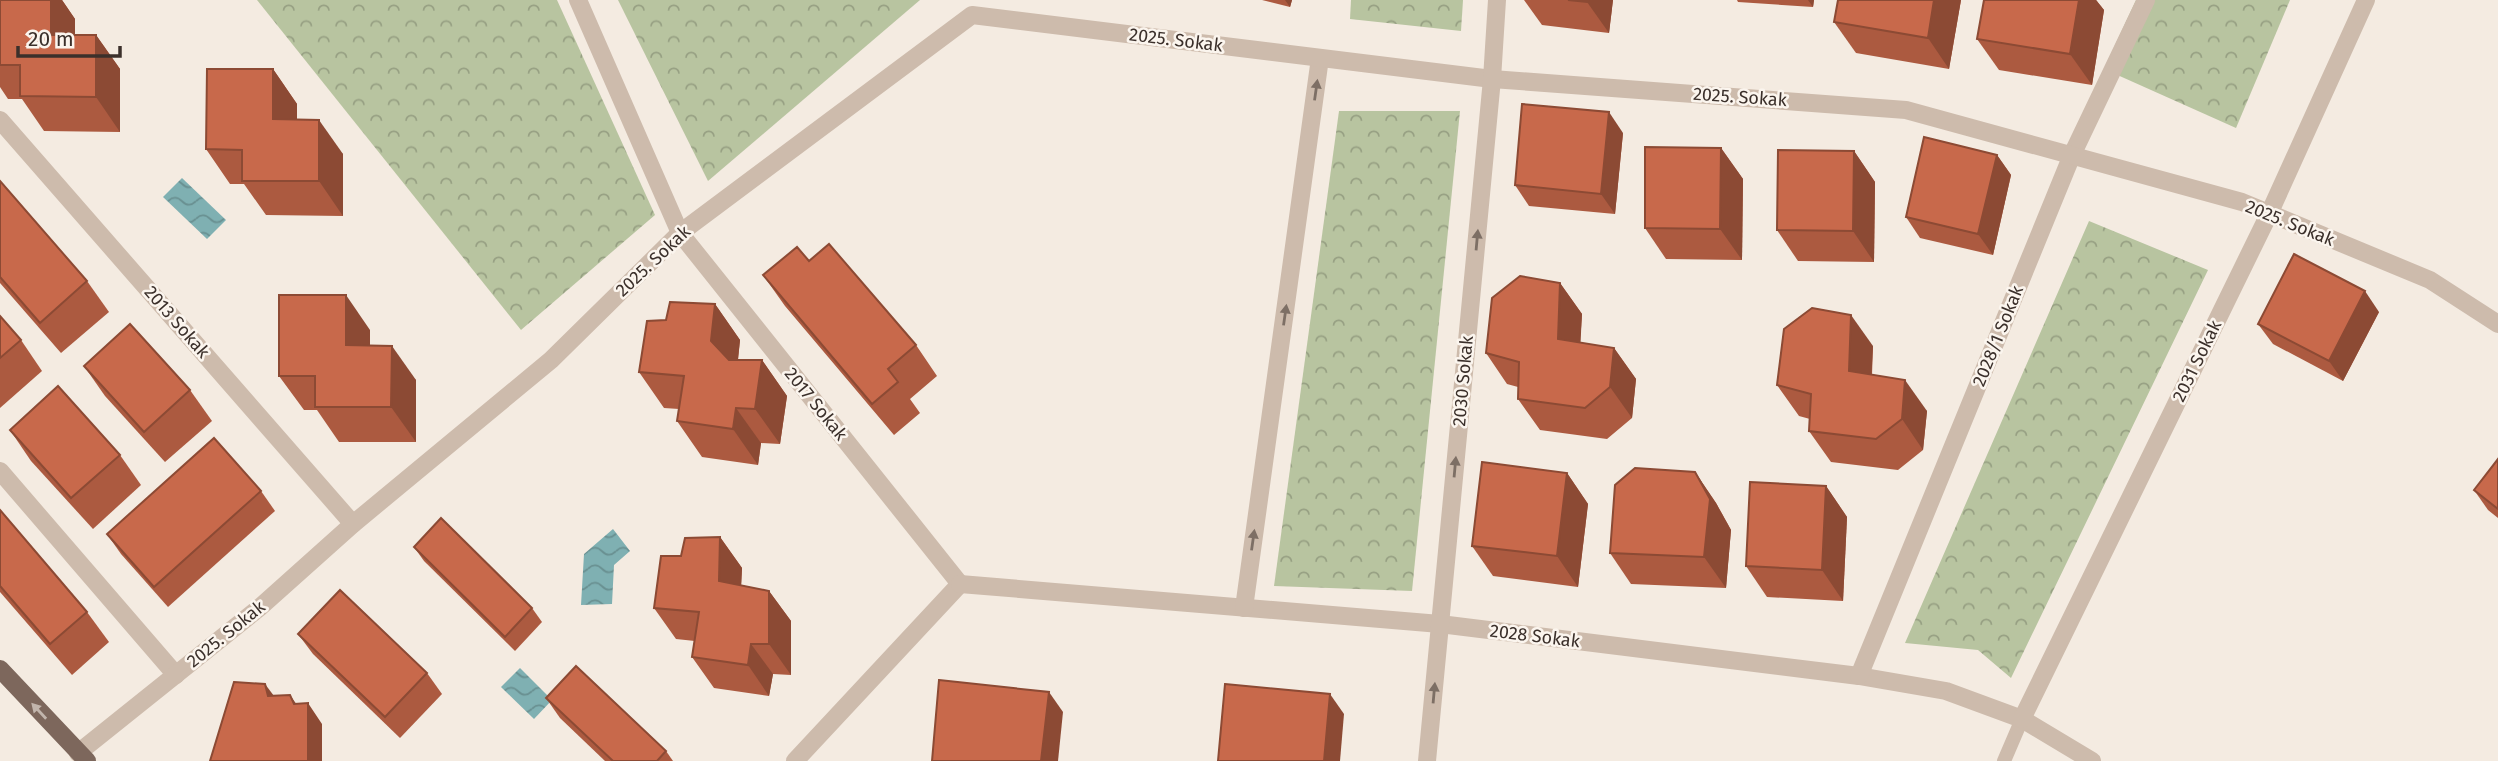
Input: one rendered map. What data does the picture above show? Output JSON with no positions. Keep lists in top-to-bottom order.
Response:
{
  "streets": {
    "street": [
      "2025. Sokak",
      "2013 Sokak",
      "2028/1 Sokak",
      "2031 Sokak",
      "2030 Sokak",
      "2017 Sokak",
      "2028 Sokak"
    ]
  },
  "crossings": [
    ["2025. Sokak", "2013 Sokak"],
    ["2025. Sokak", "2028/1 Sokak"],
    ["2025. Sokak", "2031 Sokak"],
    ["2025. Sokak", "2030 Sokak"],
    ["2025. Sokak", "2017 Sokak"],
    ["2028/1 Sokak", "2028 Sokak"],
    ["2031 Sokak", "2028 Sokak"],
    ["2030 Sokak", "2028 Sokak"],
    ["2017 Sokak", "2028 Sokak"]
  ],
  "one_way": ["2030 Sokak"],
  "scale_bar": "20 m"
}
